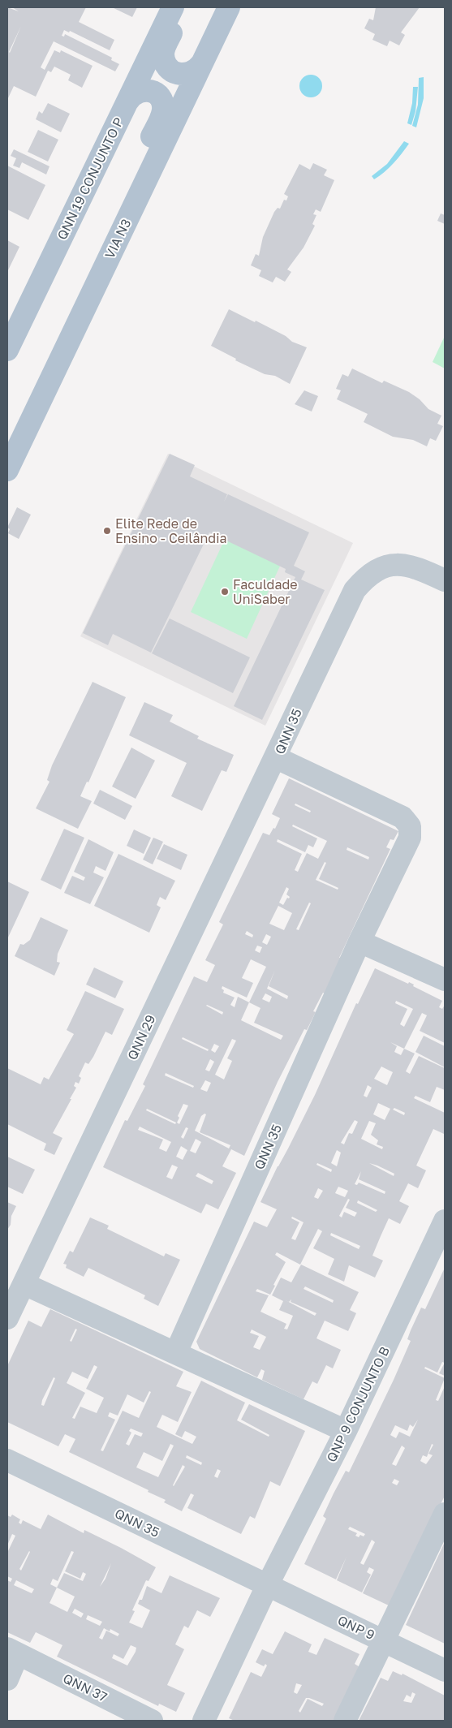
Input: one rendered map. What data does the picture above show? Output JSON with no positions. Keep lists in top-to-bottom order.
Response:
{
  "streets": {
    "main road": ["QNN 19 CONJUNTO P", "VIA N3"],
    "street": [
      "QNN 35",
      "QNN 29",
      "QNP 9 CONJUNTO B",
      "QNP 9",
      "QNN 37"
    ]
  },
  "crossings": [
    ["QNN 35", "QNN 29"],
    ["QNN 35", "QNP 9 CONJUNTO B"],
    ["QNN 35", "QNP 9"],
    ["QNP 9 CONJUNTO B", "QNP 9"]
  ],
  "places": ["Elite Rede de Ensino - Ceilândia", "Faculdade UniSaber"]
}
